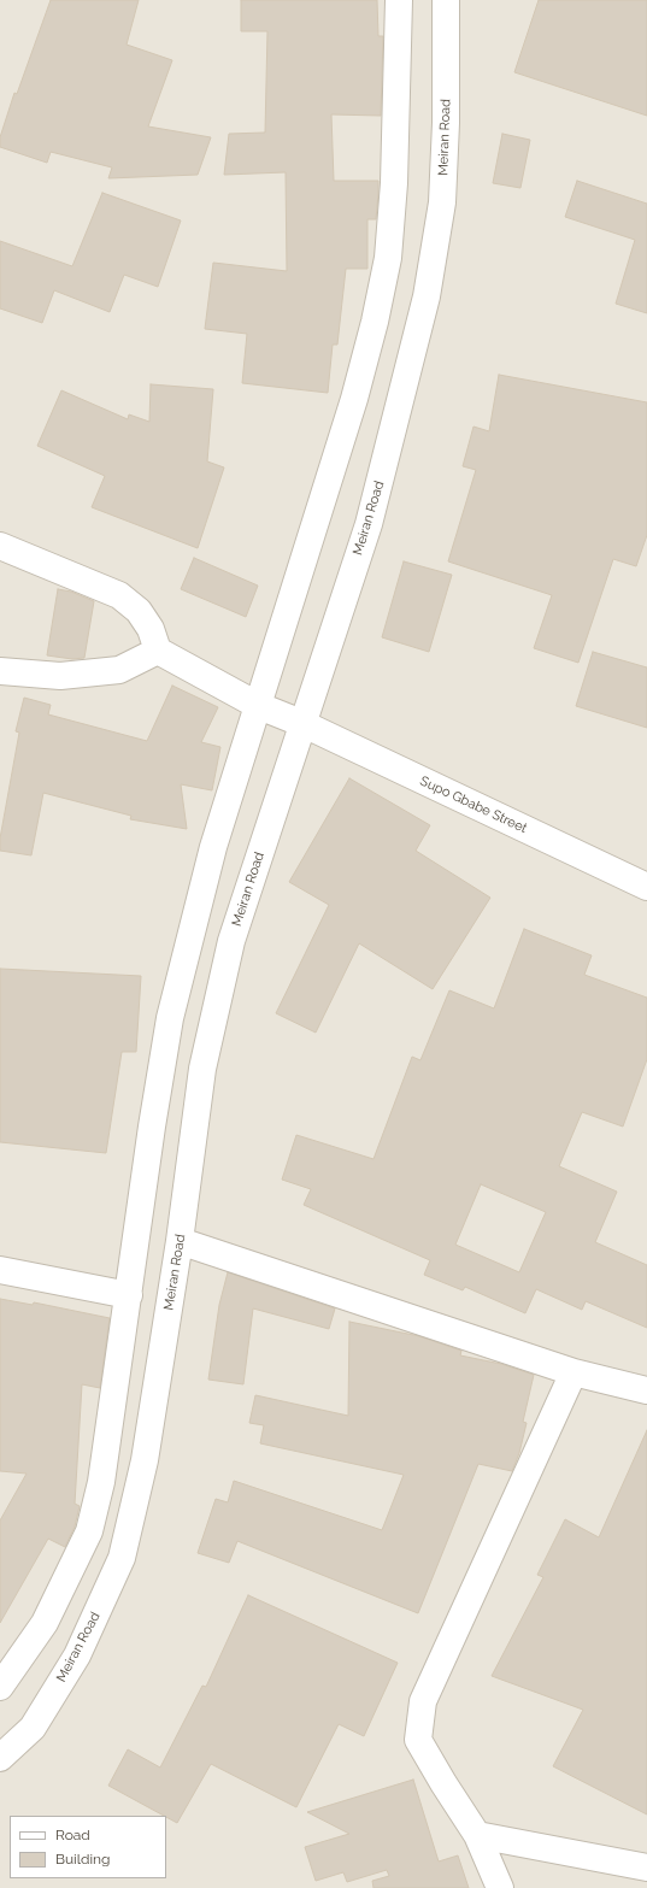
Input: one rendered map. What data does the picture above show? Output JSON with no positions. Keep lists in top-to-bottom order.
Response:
{
  "streets": {
    "street": ["Meiran Road", "Supo Gbabe Street"]
  },
  "crossings": [
    ["Meiran Road", "Supo Gbabe Street"]
  ],
  "legend": ["Road", "Building"]
}
